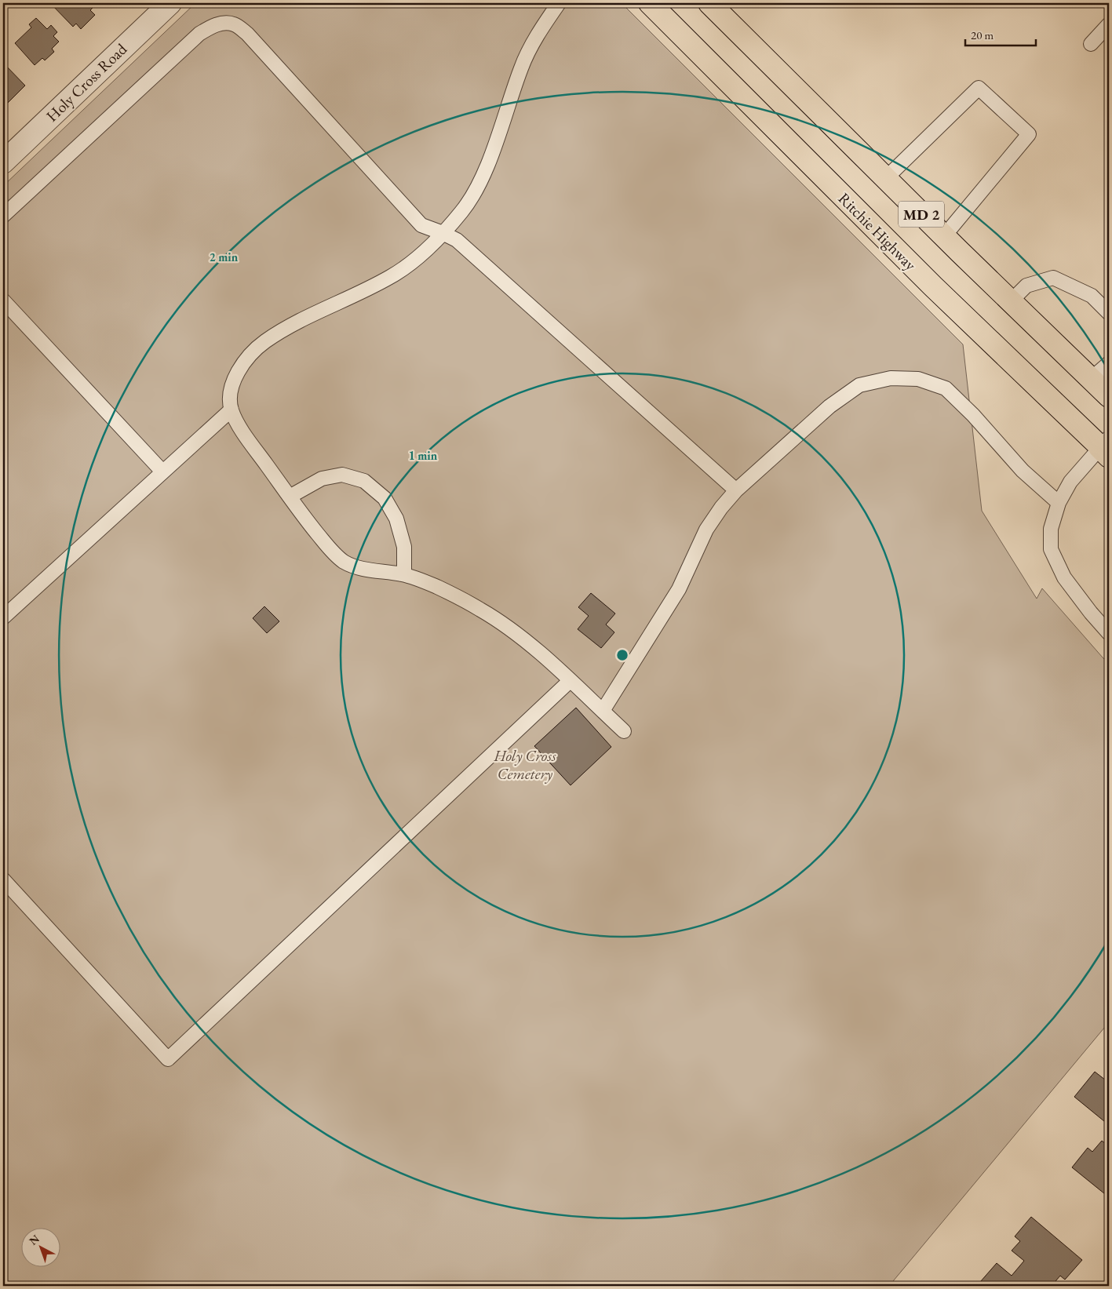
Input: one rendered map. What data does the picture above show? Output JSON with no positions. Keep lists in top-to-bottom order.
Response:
{
  "streets": {
    "main road": ["MD 2", "Ritchie Highway"],
    "street": ["Holy Cross Road"]
  },
  "parks": ["Holy Cross Cemetery"],
  "scale_bar": "20 m",
  "north": "top left",
  "rings": ["2 min", "1 min"]
}
